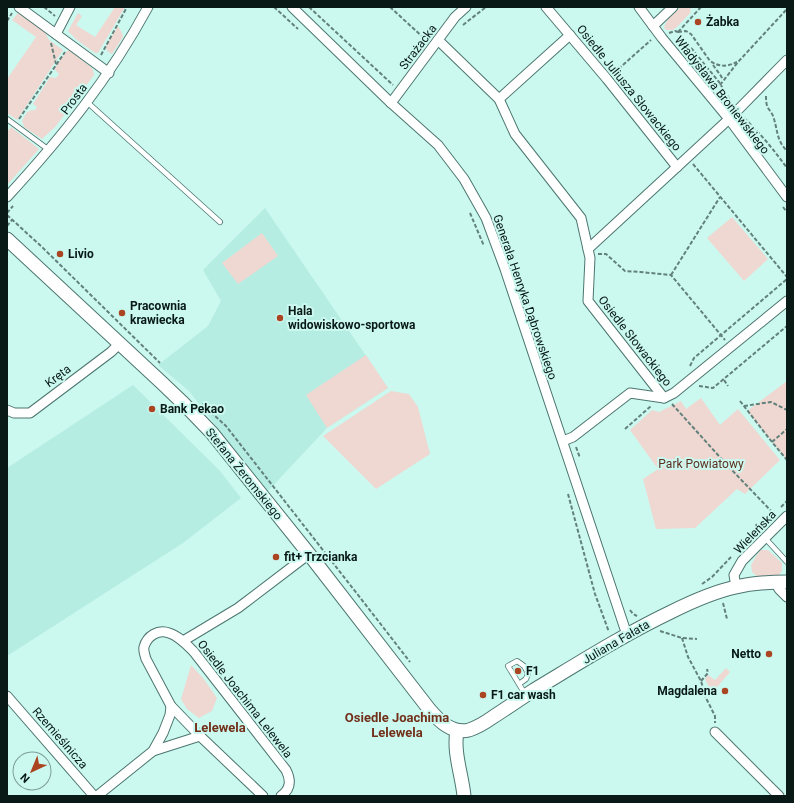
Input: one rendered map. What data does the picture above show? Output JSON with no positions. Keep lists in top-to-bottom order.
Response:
{
  "streets": {
    "main road": ["Stefana Żeromskiego", "Juliana Fałata"],
    "street": [
      "Strażacka",
      "Osiedle Juliusza Słowackiego",
      "Władysława Broniewskiego",
      "Prosta",
      "Generała Henryka Dąbrowskiego",
      "Osiedle Słowackiego",
      "Kręta",
      "Wieleńska",
      "Osiedle Joachima Lelewela",
      "Rzemieślnicza"
    ]
  },
  "crossings": [
    ["Strażacka", "Generała Henryka Dąbrowskiego"],
    ["Strażacka", "Osiedle Słowackiego"],
    ["Generała Henryka Dąbrowskiego", "Juliana Fałata"],
    ["Kręta", "Stefana Żeromskiego"],
    ["Stefana Żeromskiego", "Juliana Fałata"],
    ["Wieleńska", "Juliana Fałata"]
  ],
  "districts": ["Osiedle Joachima Lelewela", "Lelewela"],
  "parks": ["Park Powiatowy"],
  "places": [
    "Żabka",
    "Livio",
    "Pracownia krawiecka",
    "Hala widowiskowo-sportowa",
    "Bank Pekao",
    "fit+ Trzcianka",
    "Netto",
    "F1",
    "Magdalena",
    "F1 car wash"
  ],
  "north": "bottom left"
}
